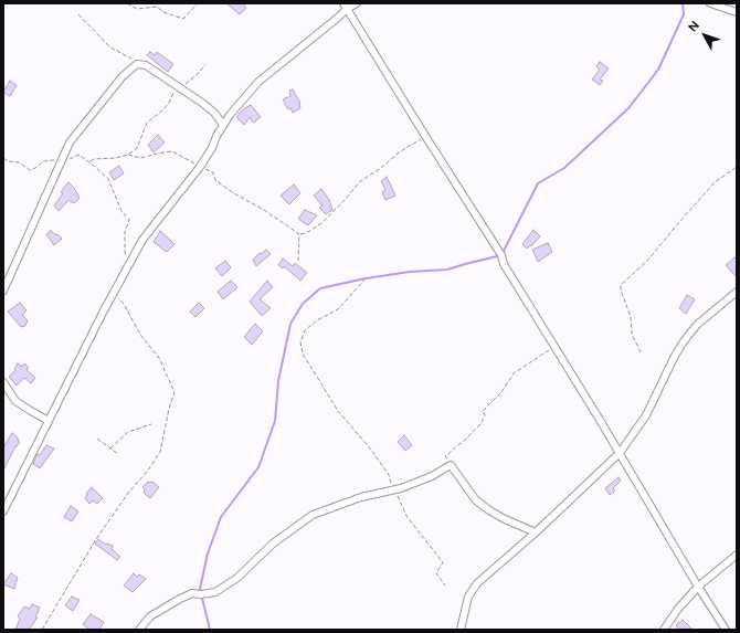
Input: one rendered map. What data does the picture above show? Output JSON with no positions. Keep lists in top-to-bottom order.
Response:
{
  "north": "top left"
}
